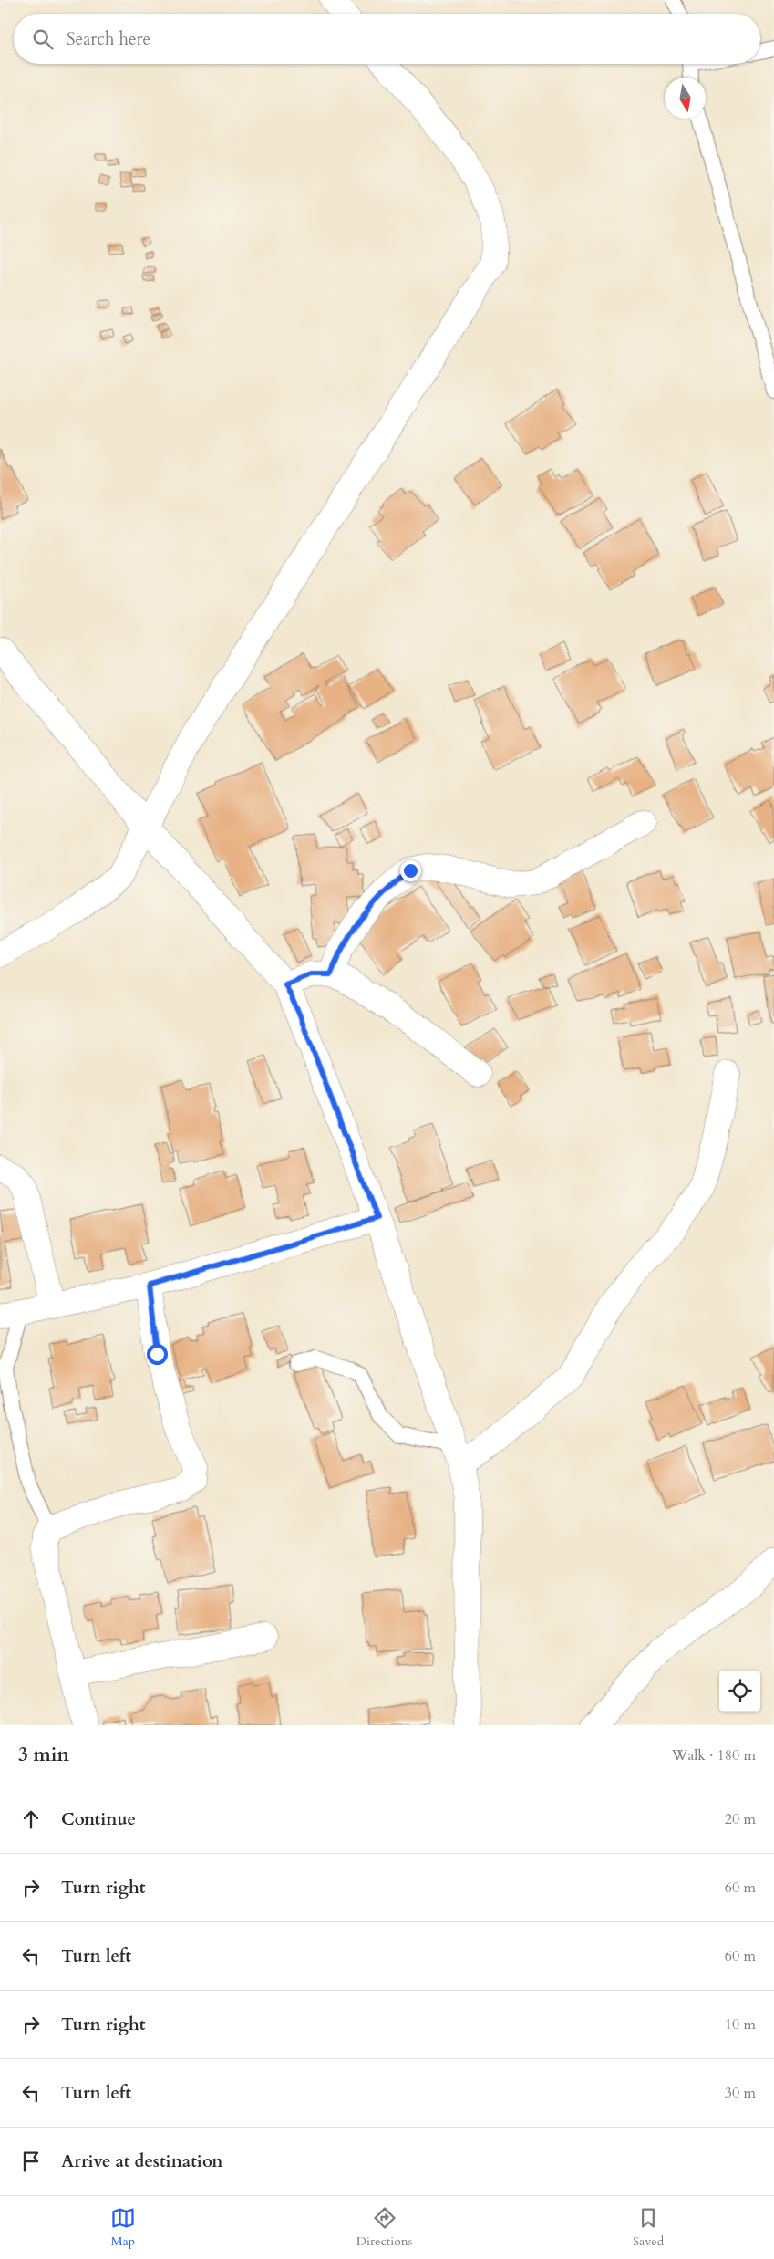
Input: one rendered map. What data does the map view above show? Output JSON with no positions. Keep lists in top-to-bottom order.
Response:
{
  "north": "bottom",
  "page": {
    "search": "Search here",
    "heading": ["3 min", "Walk · 180 m"],
    "list": [
      ["Continue", "20 m"],
      ["Turn right", "60 m"],
      ["Turn left", "60 m"],
      ["Turn right", "10 m"],
      ["Turn left", "30 m"],
      "Arrive at destination"
    ],
    "nav": ["Map", "Directions", "Saved"]
  }
}
